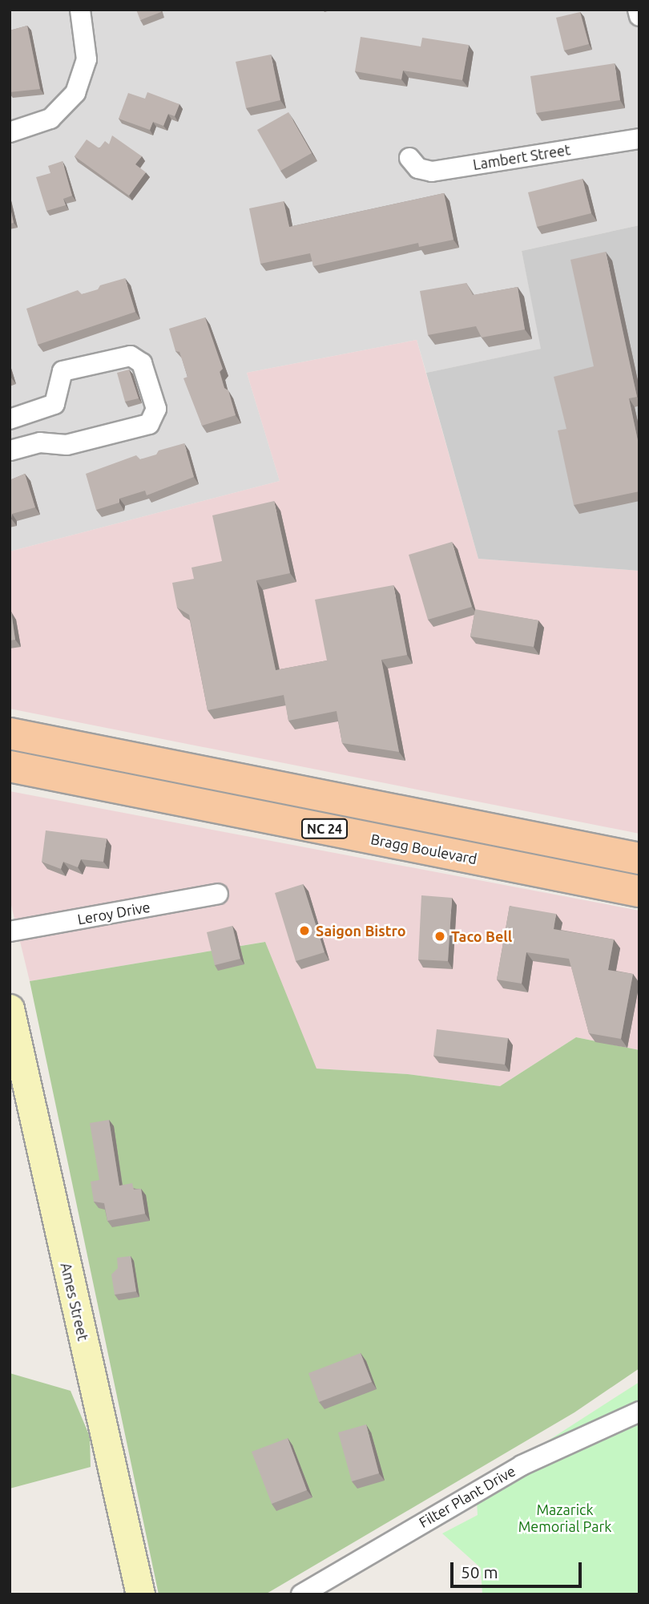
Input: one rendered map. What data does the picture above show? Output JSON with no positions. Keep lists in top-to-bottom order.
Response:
{
  "streets": {
    "main road": ["NC 24", "Bragg Boulevard"],
    "street": [
      "Lambert Street",
      "Leroy Drive",
      "Ames Street",
      "Filter Plant Drive"
    ]
  },
  "parks": ["Mazarick Memorial Park"],
  "places": ["Saigon Bistro", "Taco Bell"],
  "scale_bar": "50 m"
}
